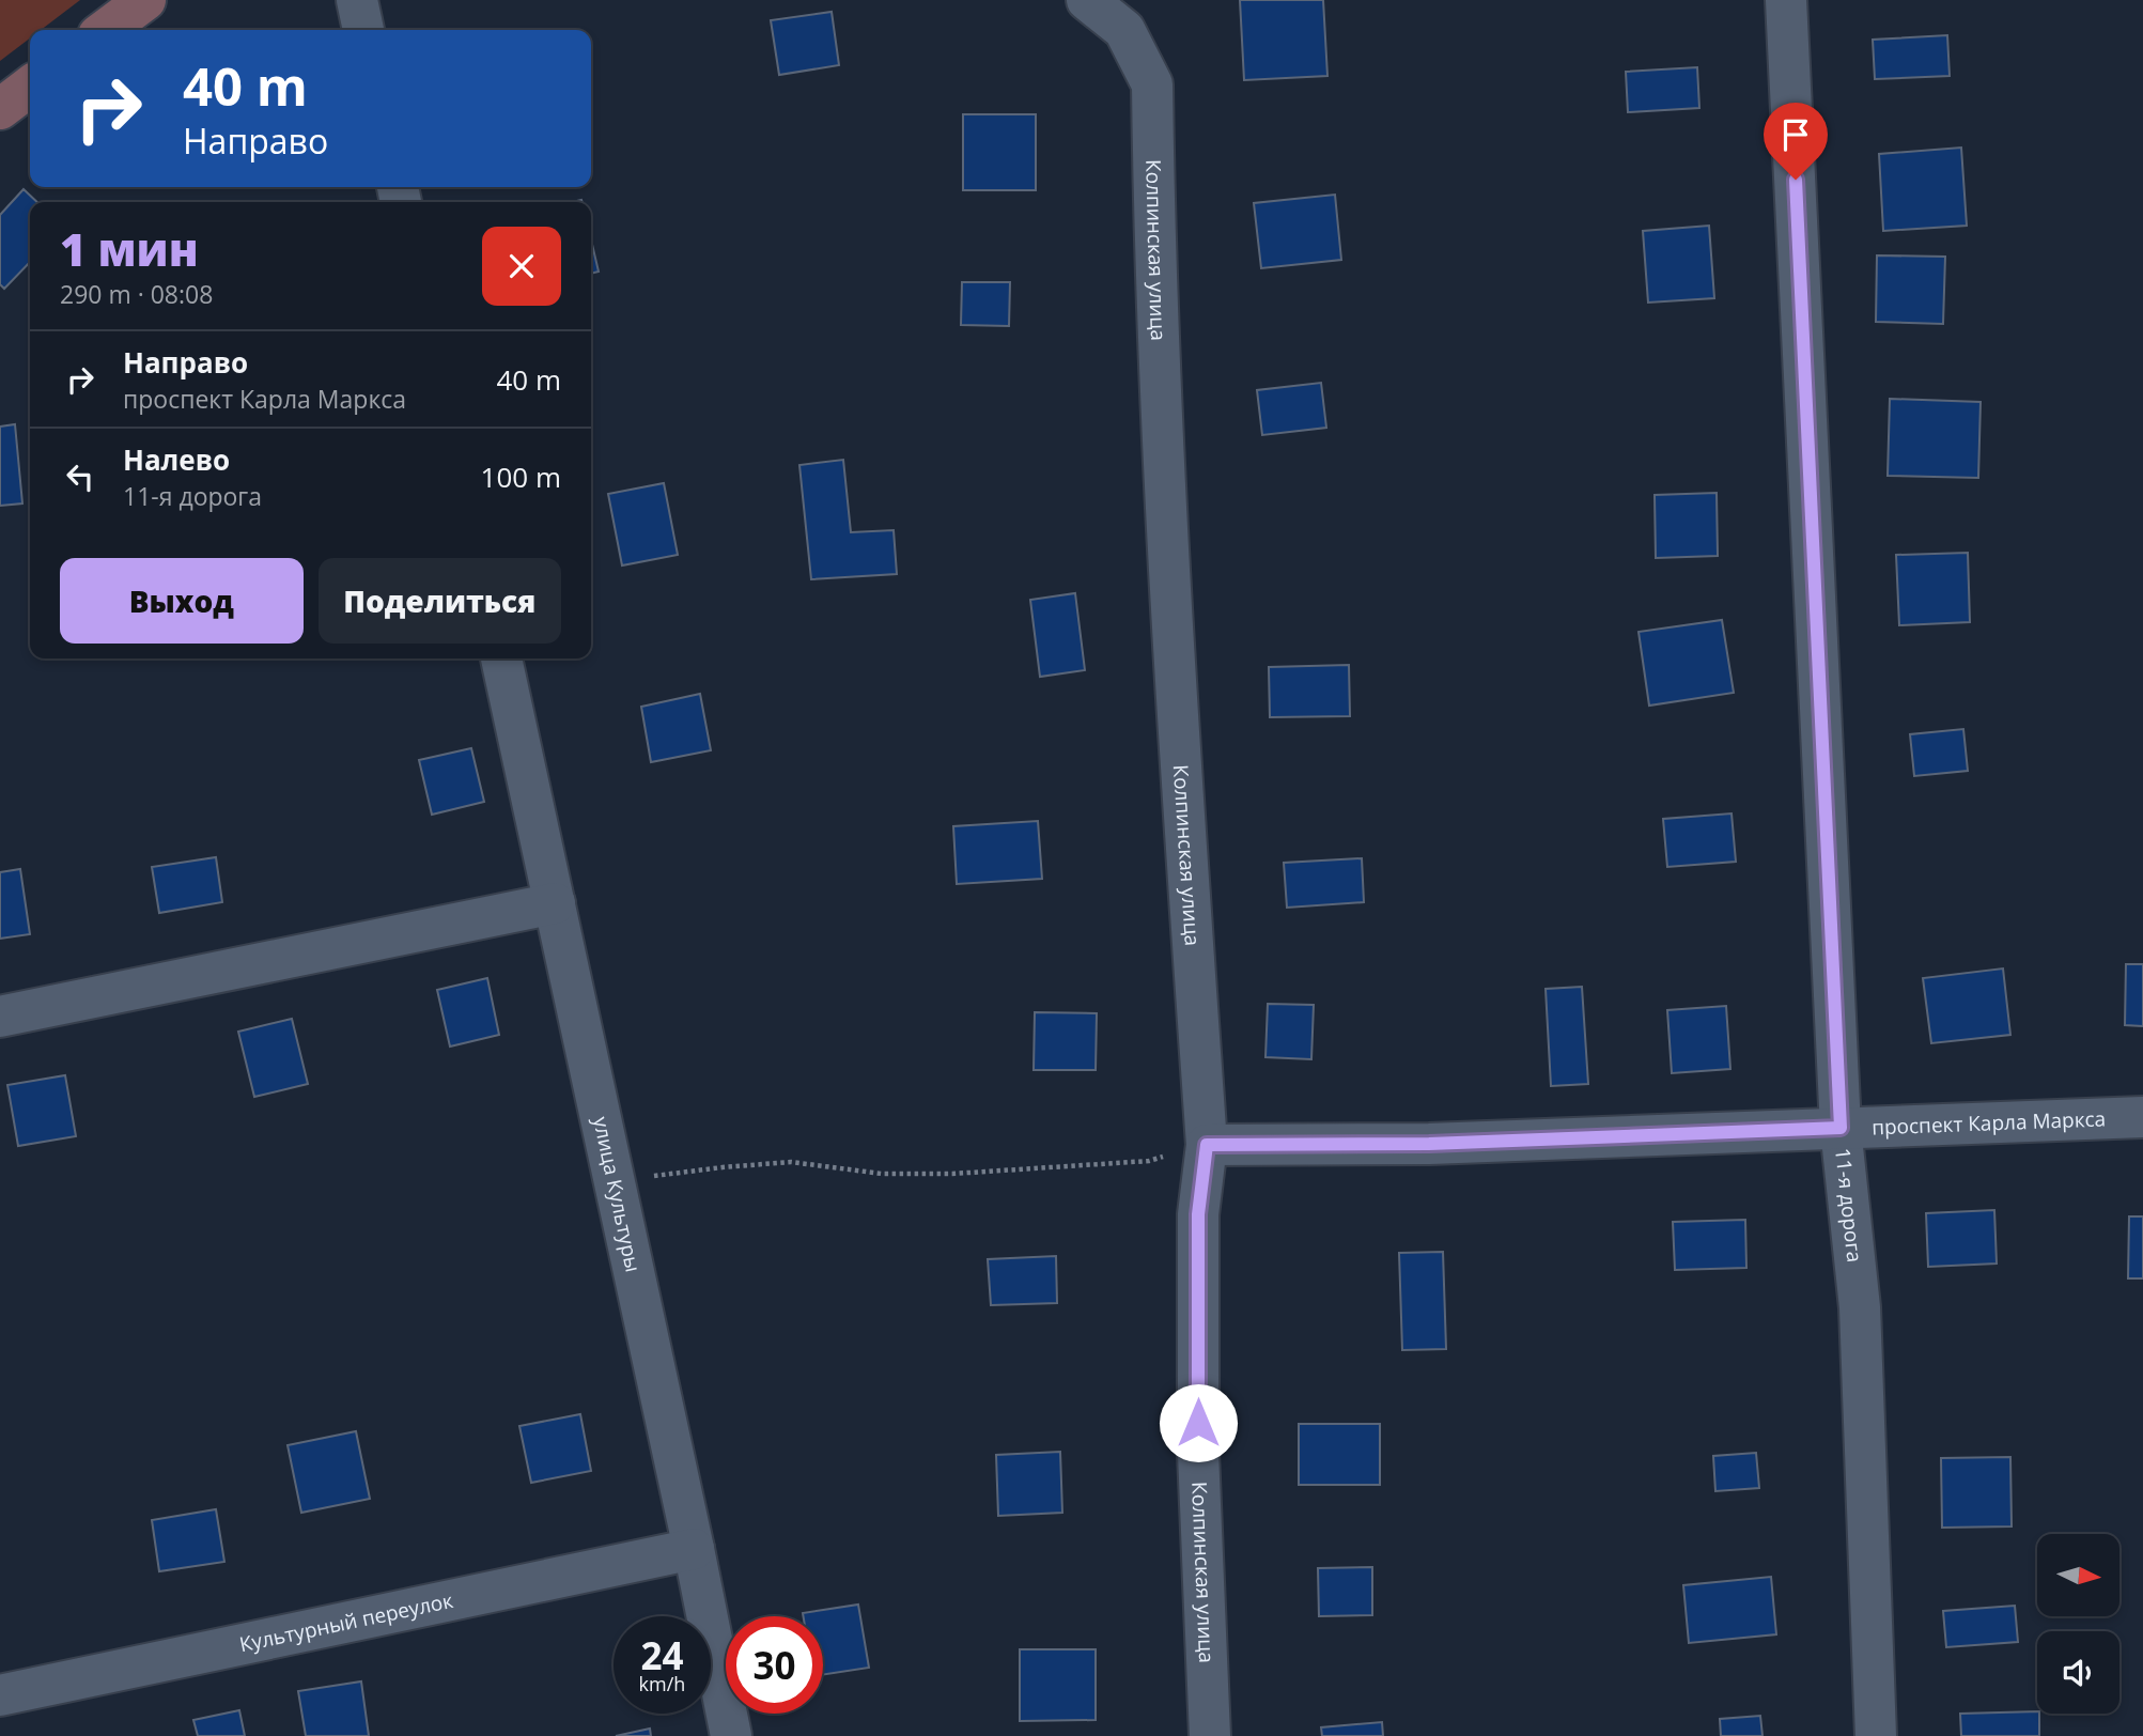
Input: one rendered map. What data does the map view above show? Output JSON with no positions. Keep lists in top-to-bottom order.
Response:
{
  "streets": {
    "street": [
      "Колпинская улица",
      "проспект Карла Маркса",
      "улица Культуры",
      "11-я дорога",
      "Культурный переулок"
    ]
  },
  "crossings": [
    ["Колпинская улица", "проспект Карла Маркса"],
    ["проспект Карла Маркса", "11-я дорога"],
    ["улица Культуры", "Культурный переулок"]
  ],
  "north": "right",
  "page": {
    "turn": ["40 m", "Направо"],
    "heading": ["1 мин", "290 m · 08:08"],
    "list": [
      {
        "name": "Направо",
        "note": "проспект Карла Маркса",
        "value": "40 m"
      },
      {
        "name": "Налево",
        "note": "11-я дорога",
        "value": "100 m"
      }
    ],
    "buttons": ["Выход", "Поделиться"],
    "speed": "24 km/h",
    "limit": "30"
  }
}
